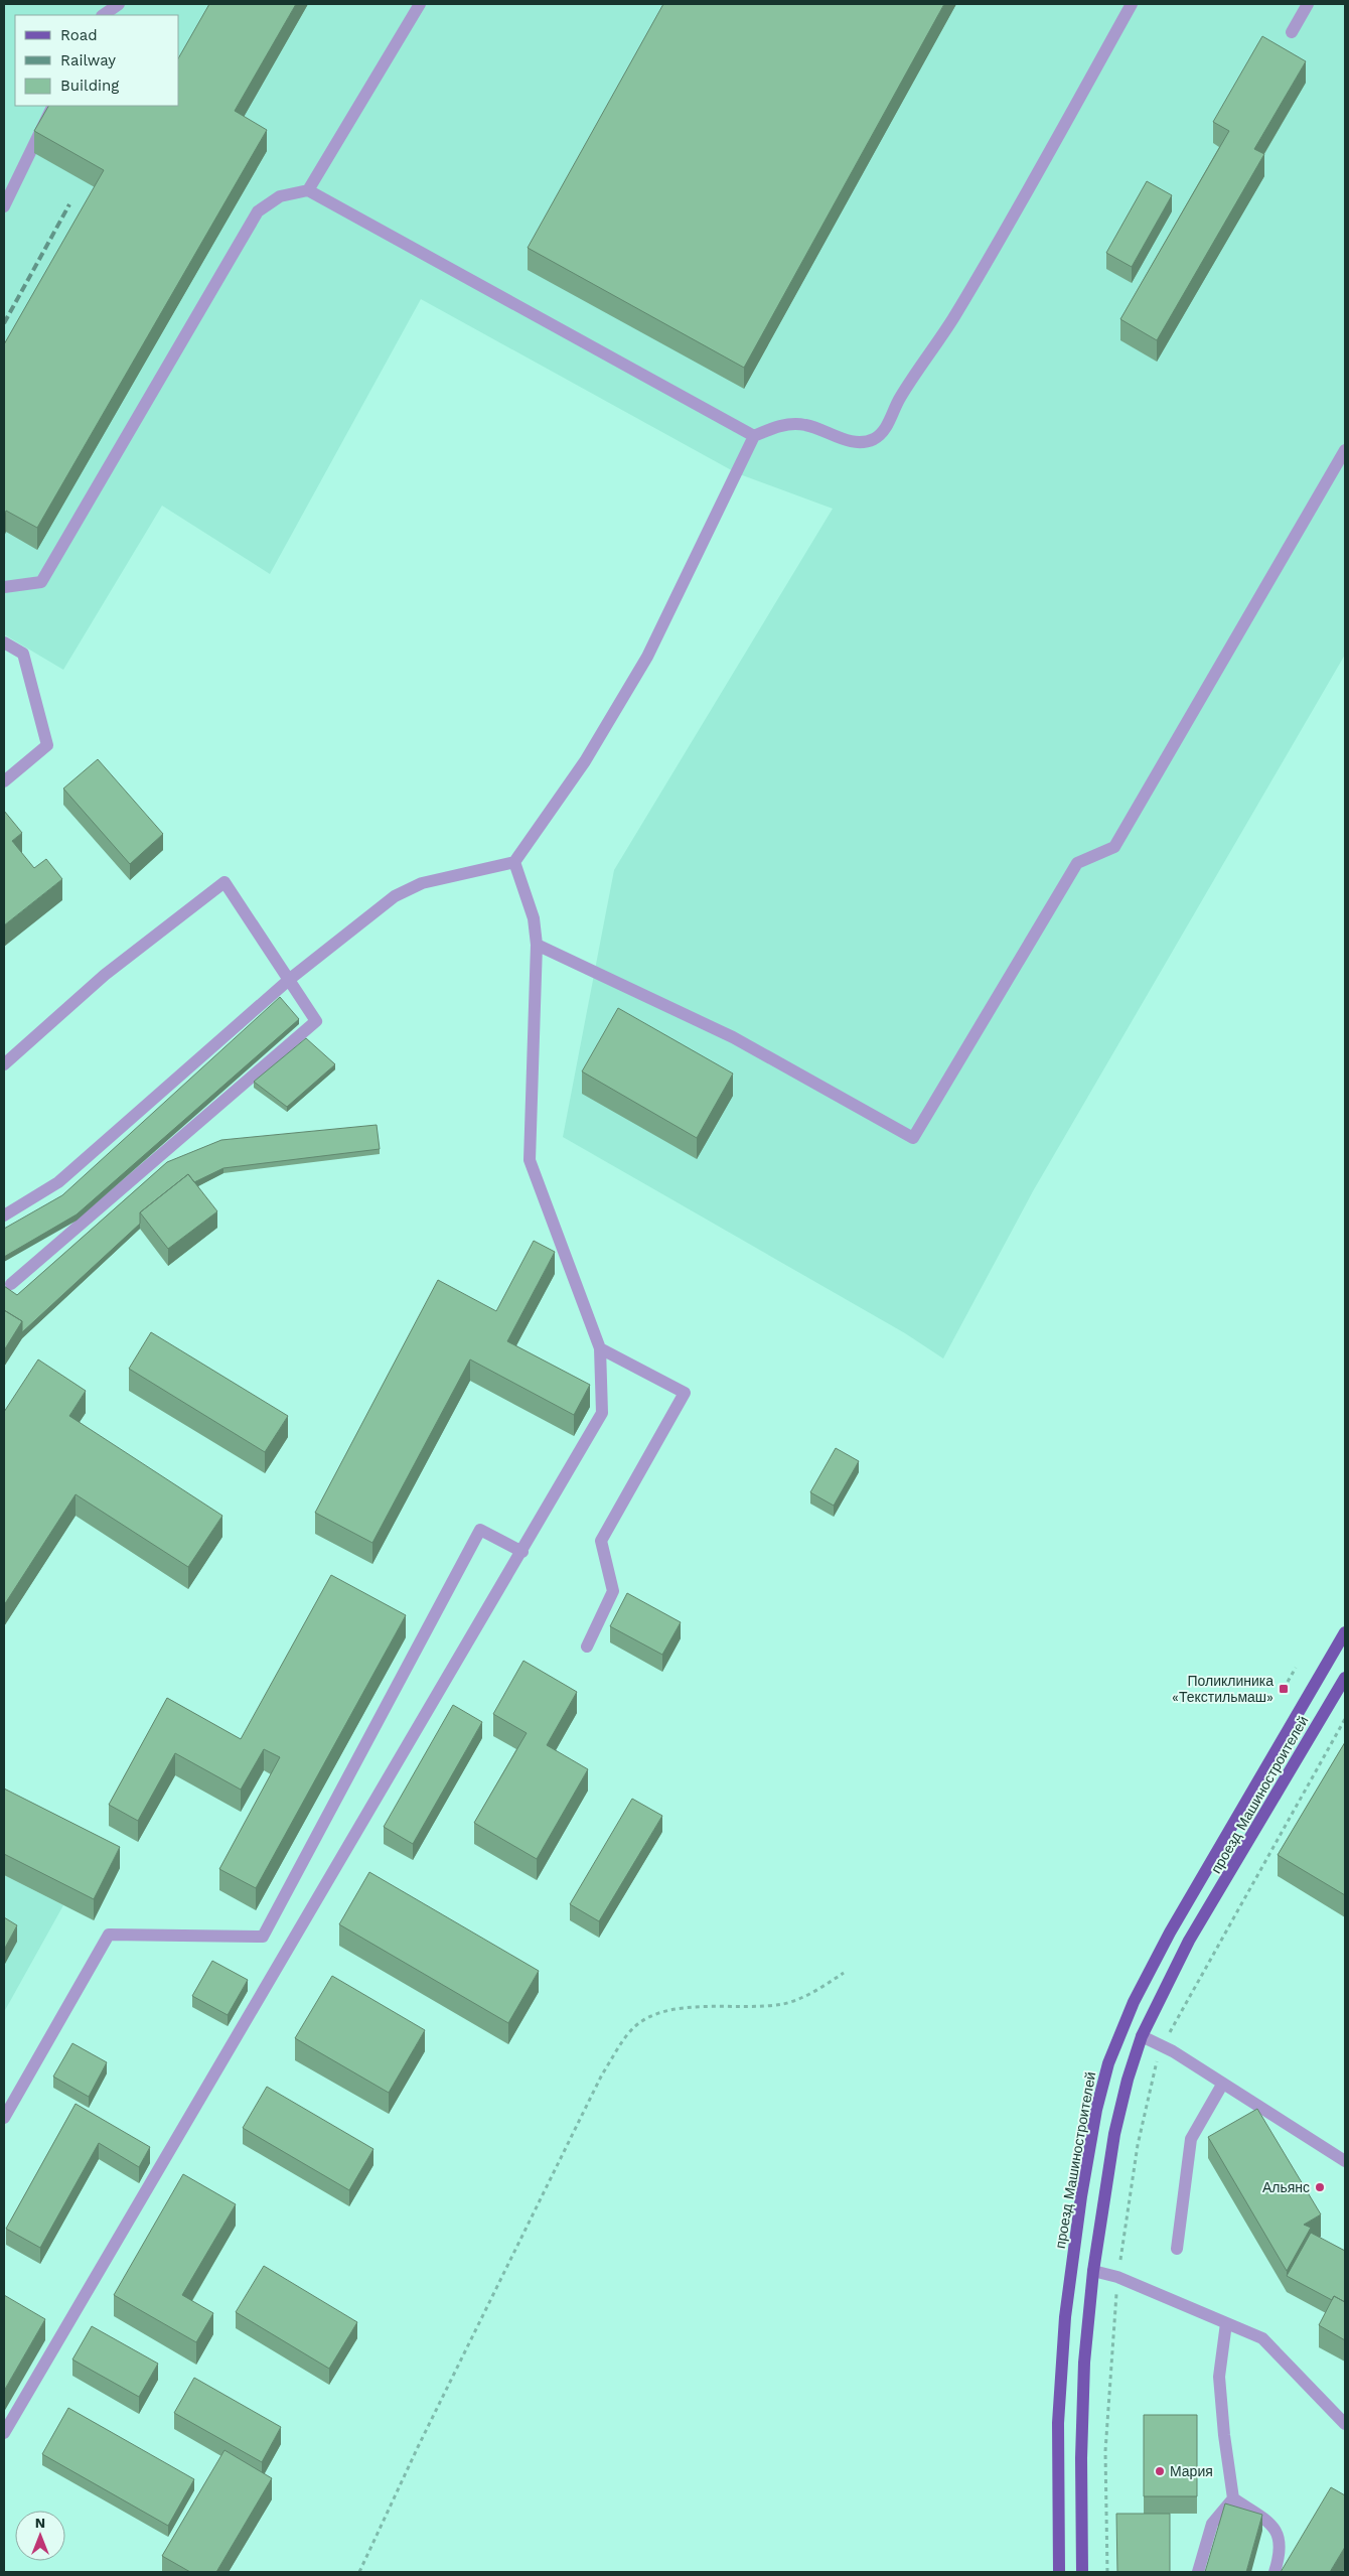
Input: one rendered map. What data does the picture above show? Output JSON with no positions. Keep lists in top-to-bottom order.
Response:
{
  "streets": {
    "main road": ["проезд Машиностроителей"]
  },
  "places": {
    "transit": ["Поликлиника «Текстильмаш»"],
    "other": ["Альянс", "Мария"]
  },
  "legend": ["Road", "Railway", "Building"],
  "north": "top"
}
